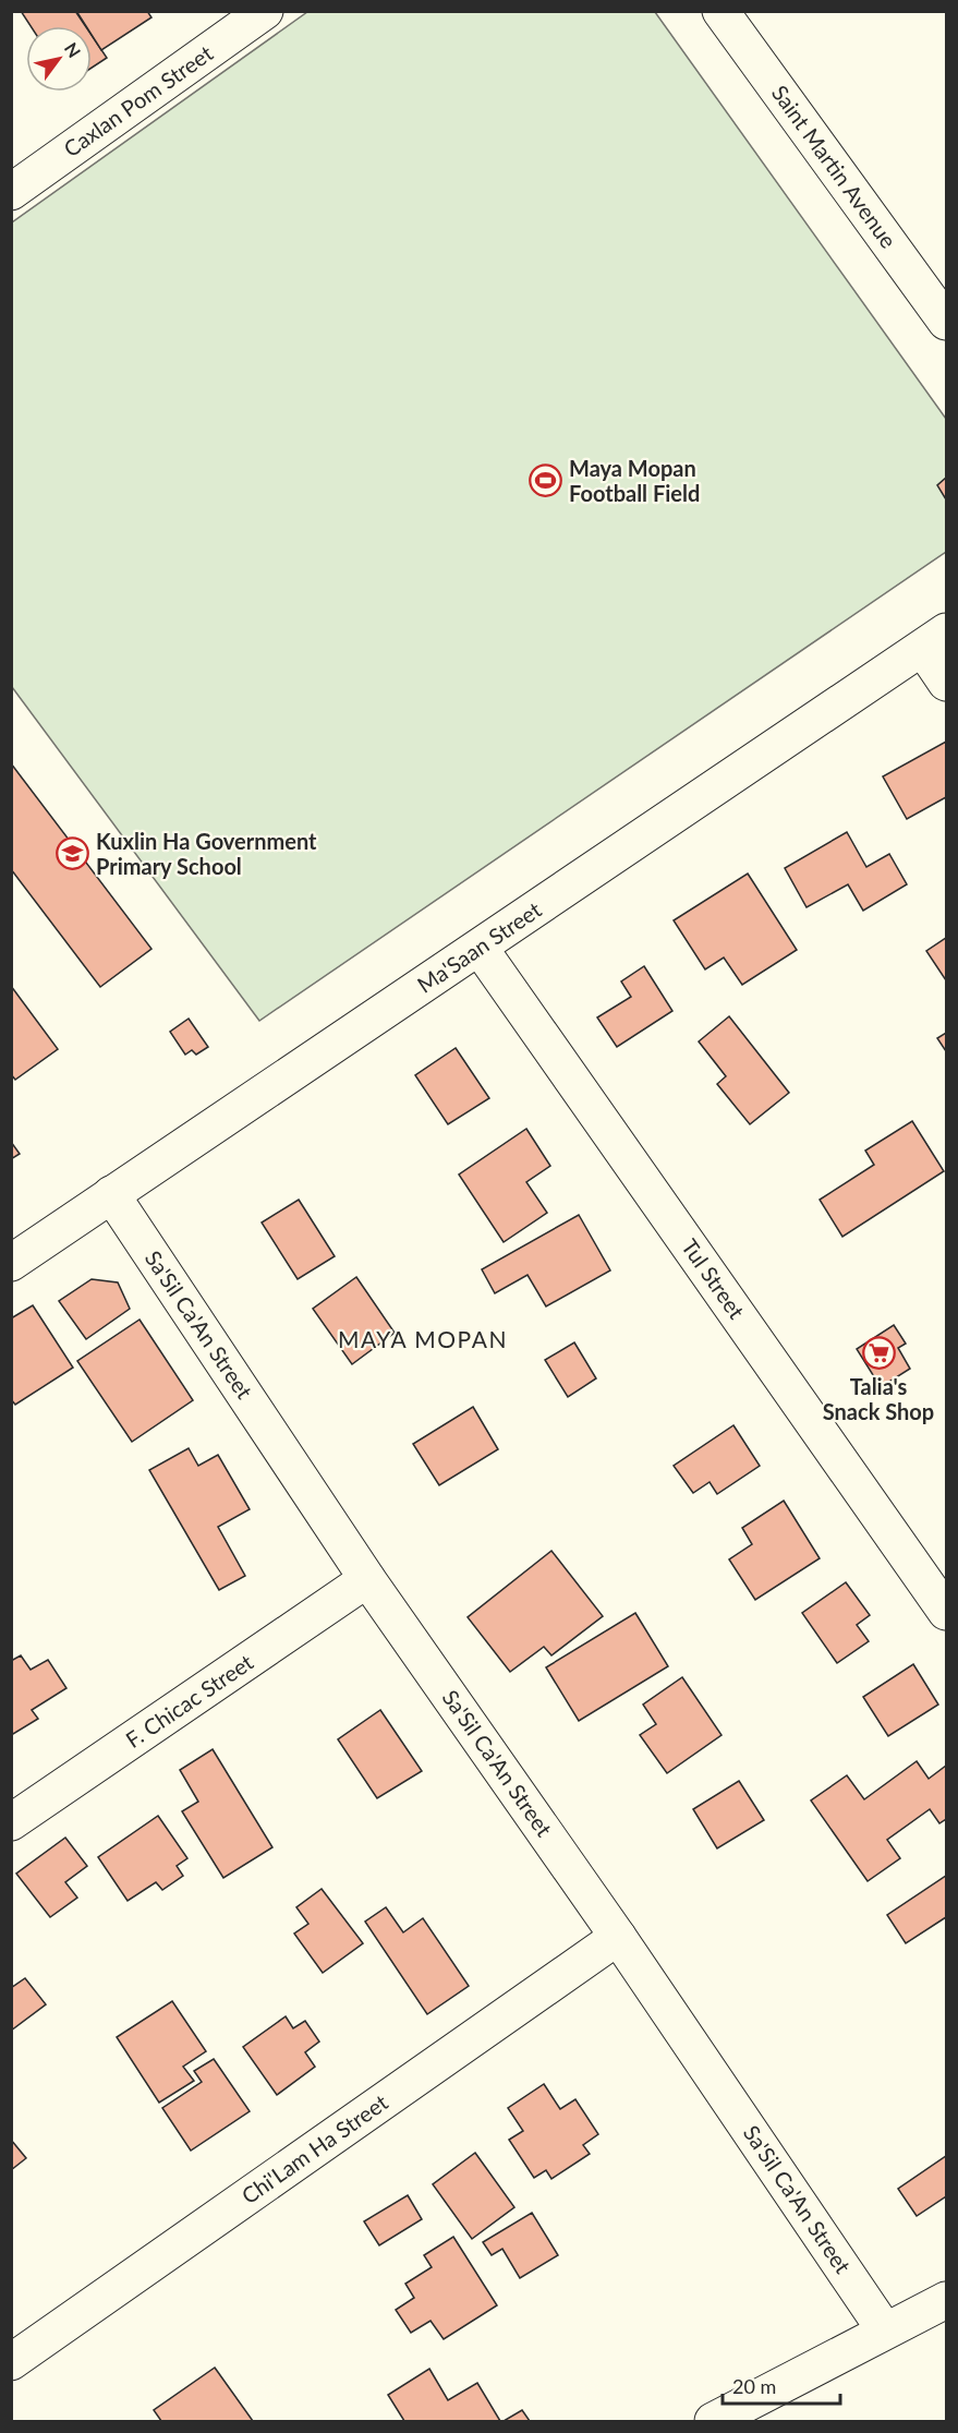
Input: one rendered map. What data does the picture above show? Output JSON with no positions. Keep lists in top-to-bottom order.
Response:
{
  "streets": {
    "street": [
      "Caxlan Pom Street",
      "Saint Martin Avenue",
      "Ma'Saan Street",
      "Tul Street",
      "Sa'Sil Ca'An Street",
      "F. Chicac Street",
      "Chi'Lam Ha Street"
    ]
  },
  "crossings": [
    ["Ma'Saan Street", "Tul Street"],
    ["Ma'Saan Street", "Sa'Sil Ca'An Street"],
    ["Sa'Sil Ca'An Street", "F. Chicac Street"],
    ["Sa'Sil Ca'An Street", "Chi'Lam Ha Street"]
  ],
  "districts": ["MAYA MOPAN"],
  "places": {
    "sports": ["Maya Mopan Football Field"],
    "school or university": ["Kuxlin Ha Government Primary School"],
    "supermarket": ["Talia's Snack Shop"]
  },
  "scale_bar": "20 m",
  "north": "top right"
}
